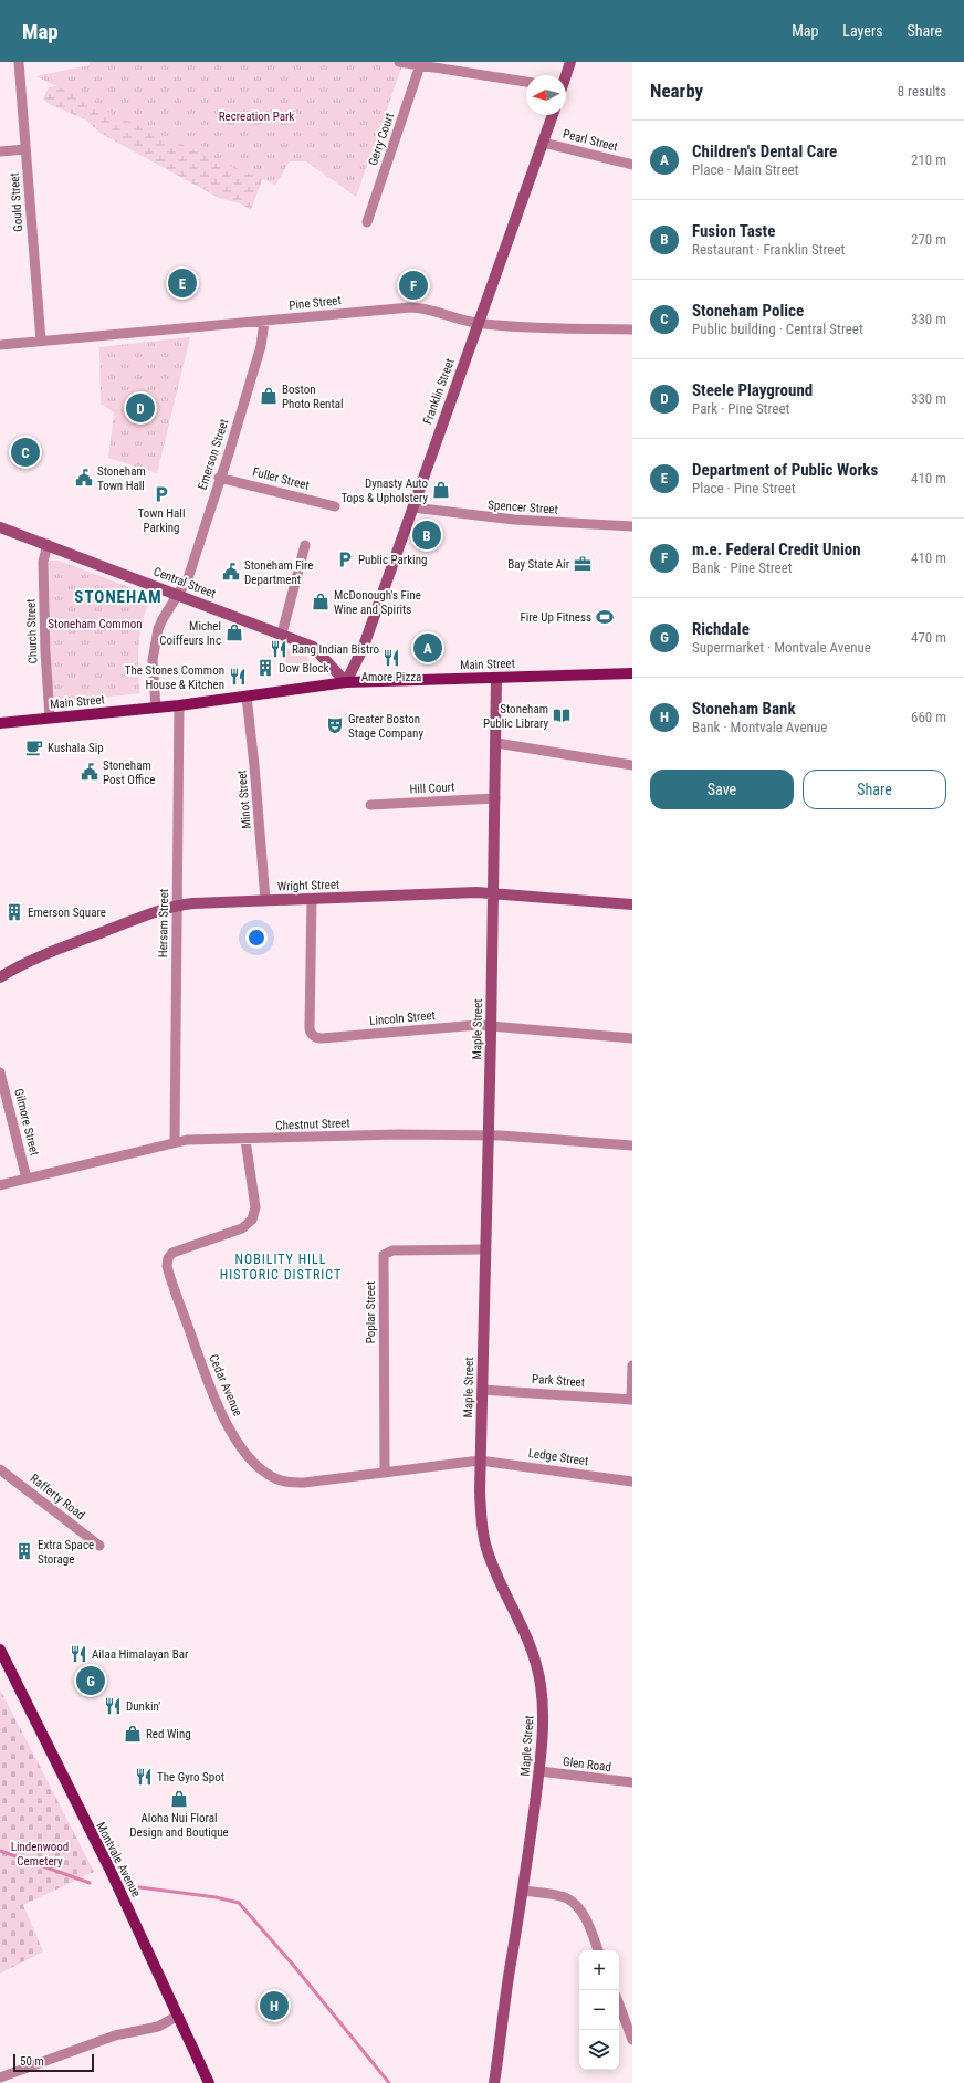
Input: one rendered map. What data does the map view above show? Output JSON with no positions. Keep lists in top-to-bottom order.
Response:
{
  "streets": {
    "main road": ["Main Street", "Montvale Avenue"],
    "street": [
      "Gerry Court",
      "Pearl Street",
      "Gould Street",
      "Pine Street",
      "Franklin Street",
      "Emerson Street",
      "Fuller Street",
      "Spencer Street",
      "Central Street",
      "Church Street",
      "Hill Court",
      "Minot Street",
      "Wright Street",
      "Hersam Street",
      "Lincoln Street",
      "Maple Street",
      "Gilmore Street",
      "Chestnut Street",
      "Poplar Street",
      "Park Street",
      "Cedar Avenue",
      "Ledge Street",
      "Rafferty Road",
      "Glen Road"
    ]
  },
  "crossings": [
    ["Pearl Street", "Franklin Street"],
    ["Gould Street", "Pine Street"],
    ["Pine Street", "Franklin Street"],
    ["Pine Street", "Emerson Street"],
    ["Franklin Street", "Spencer Street"],
    ["Franklin Street", "Central Street"],
    ["Franklin Street", "Main Street"],
    ["Emerson Street", "Fuller Street"],
    ["Emerson Street", "Central Street"],
    ["Emerson Street", "Main Street"],
    ["Central Street", "Church Street"],
    ["Central Street", "Main Street"],
    ["Church Street", "Main Street"],
    ["Main Street", "Minot Street"],
    ["Main Street", "Hersam Street"],
    ["Main Street", "Maple Street"],
    ["Hill Court", "Maple Street"],
    ["Minot Street", "Wright Street"],
    ["Wright Street", "Hersam Street"],
    ["Wright Street", "Lincoln Street"],
    ["Wright Street", "Maple Street"],
    ["Hersam Street", "Chestnut Street"],
    ["Lincoln Street", "Maple Street"],
    ["Maple Street", "Chestnut Street"],
    ["Maple Street", "Poplar Street"],
    ["Maple Street", "Park Street"],
    ["Maple Street", "Cedar Avenue"],
    ["Maple Street", "Ledge Street"],
    ["Maple Street", "Glen Road"],
    ["Gilmore Street", "Chestnut Street"],
    ["Chestnut Street", "Cedar Avenue"],
    ["Poplar Street", "Cedar Avenue"],
    ["Cedar Avenue", "Ledge Street"]
  ],
  "districts": ["STONEHAM", "NOBILITY HILL HISTORIC DISTRICT"],
  "parks": ["Recreation Park", "Stoneham Common", "Lindenwood Cemetery"],
  "places": {
    "shop": [
      "Boston Photo Rental",
      "Dynasty Auto Tops & Upholstery",
      "McDonough's Fine Wine and Spirits",
      "Michel Coiffeurs Inc",
      "Red Wing",
      "Aloha Nui Floral Design and Boutique"
    ],
    "public building": ["Stoneham Town Hall", "Stoneham Fire Department", "Stoneham Post Office"],
    "parking": ["Town Hall Parking", "Public Parking"],
    "office": ["Bay State Air"],
    "sports": ["Fire Up Fitness"],
    "restaurant": [
      "Rang Indian Bistro",
      "Amore Pizza",
      "The Stones Common House & Kitchen",
      "Ailaa Himalayan Bar",
      "Dunkin'",
      "The Gyro Spot"
    ],
    "building": ["Dow Block", "Emerson Square", "Extra Space Storage"],
    "library": ["Stoneham Public Library"],
    "theatre": ["Greater Boston Stage Company"],
    "cafe": ["Kushala Sip"]
  },
  "scale_bar": "50 m",
  "north": "left",
  "page": {
    "header": "Map",
    "nav": ["Map", "Layers", "Share"],
    "heading": ["Nearby", "8 results"],
    "list": [
      {
        "mark": "A",
        "name": "Children's Dental Care",
        "note": "Place · Main Street",
        "value": "210 m"
      },
      {
        "mark": "B",
        "name": "Fusion Taste",
        "note": "Restaurant · Franklin Street",
        "value": "270 m"
      },
      {
        "mark": "C",
        "name": "Stoneham Police",
        "note": "Public building · Central Street",
        "value": "330 m"
      },
      {
        "mark": "D",
        "name": "Steele Playground",
        "note": "Park · Pine Street",
        "value": "330 m"
      },
      {
        "mark": "E",
        "name": "Department of Public Works",
        "note": "Place · Pine Street",
        "value": "410 m"
      },
      {
        "mark": "F",
        "name": "m.e. Federal Credit Union",
        "note": "Bank · Pine Street",
        "value": "410 m"
      },
      {
        "mark": "G",
        "name": "Richdale",
        "note": "Supermarket · Montvale Avenue",
        "value": "470 m"
      },
      {
        "mark": "H",
        "name": "Stoneham Bank",
        "note": "Bank · Montvale Avenue",
        "value": "660 m"
      }
    ],
    "pins": [
      "E",
      "F",
      "D",
      "C",
      "B",
      "A",
      "G",
      "H"
    ],
    "buttons": ["Save", "Share"],
    "map_buttons": ["+", "−"],
    "scale": "50 m"
  }
}
